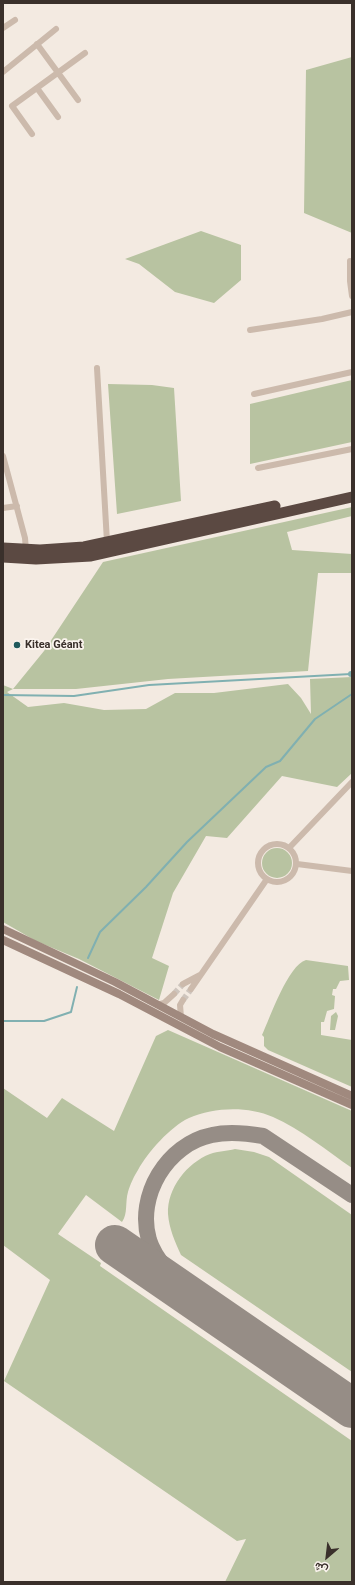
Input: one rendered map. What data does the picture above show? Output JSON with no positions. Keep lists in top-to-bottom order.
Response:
{
  "places": ["Kitea Géant"],
  "north": "bottom left"
}
